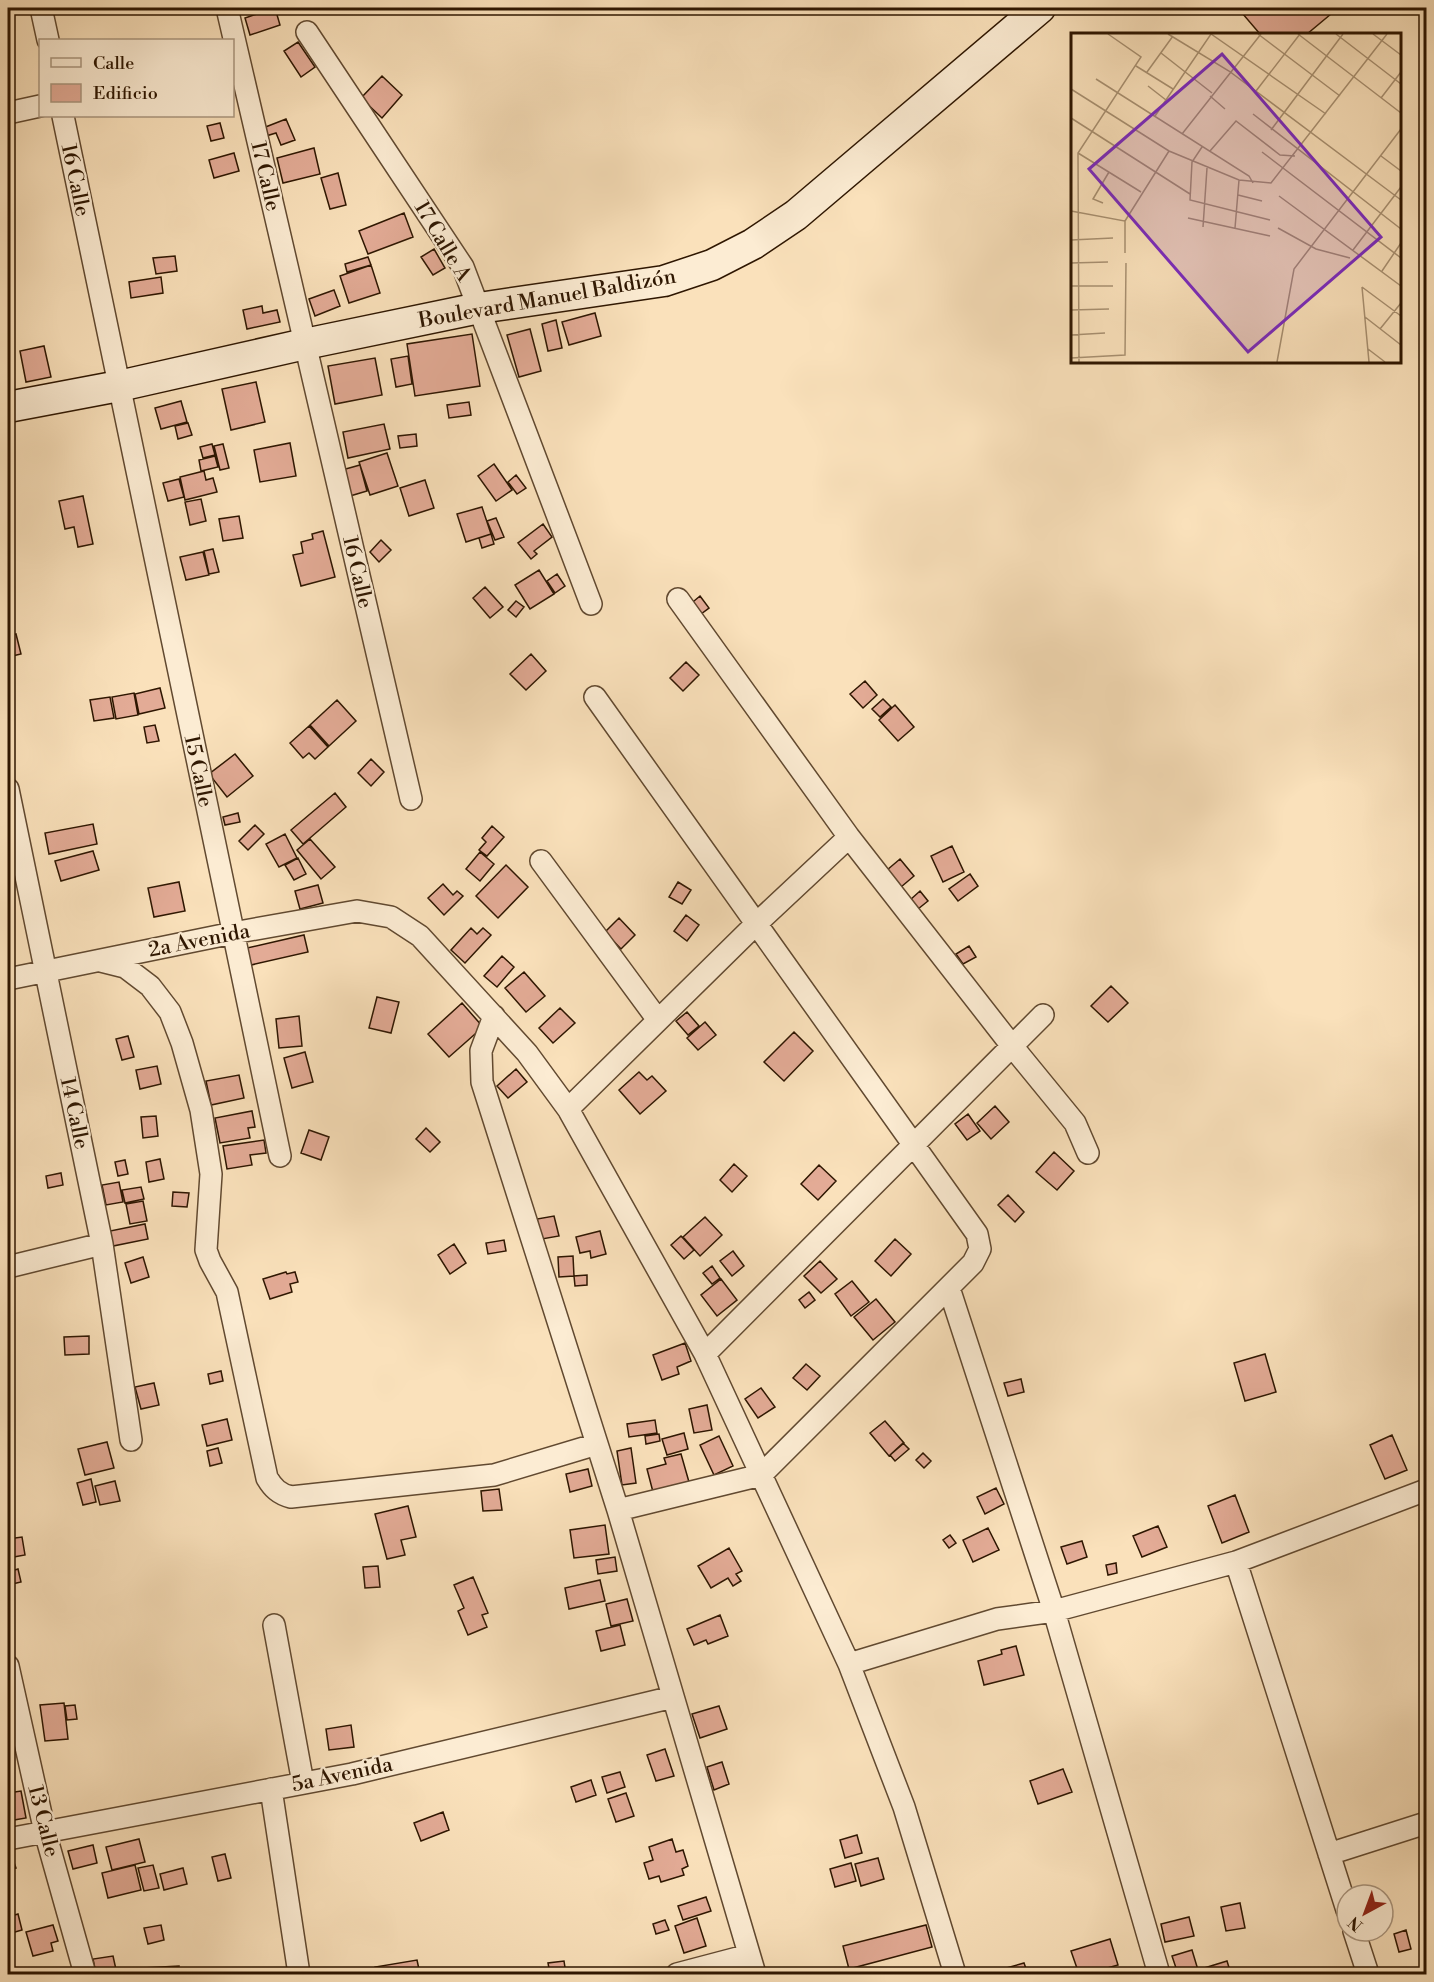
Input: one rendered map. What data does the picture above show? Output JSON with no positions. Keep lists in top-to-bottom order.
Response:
{
  "streets": {
    "main road": ["Boulevard Manuel Baldizón"],
    "street": [
      "17 Calle",
      "16 Calle",
      "17 Calle A",
      "15 Calle",
      "2a Avenida",
      "14 Calle",
      "5a Avenida",
      "13 Calle"
    ]
  },
  "crossings": [
    ["17 Calle", "16 Calle"],
    ["17 Calle", "Boulevard Manuel Baldizón"],
    ["16 Calle", "Boulevard Manuel Baldizón"],
    ["16 Calle", "15 Calle"],
    ["17 Calle A", "Boulevard Manuel Baldizón"],
    ["Boulevard Manuel Baldizón", "15 Calle"],
    ["15 Calle", "2a Avenida"],
    ["2a Avenida", "14 Calle"],
    ["5a Avenida", "13 Calle"]
  ],
  "legend": ["Calle", "Edificio"],
  "north": "bottom left"
}
